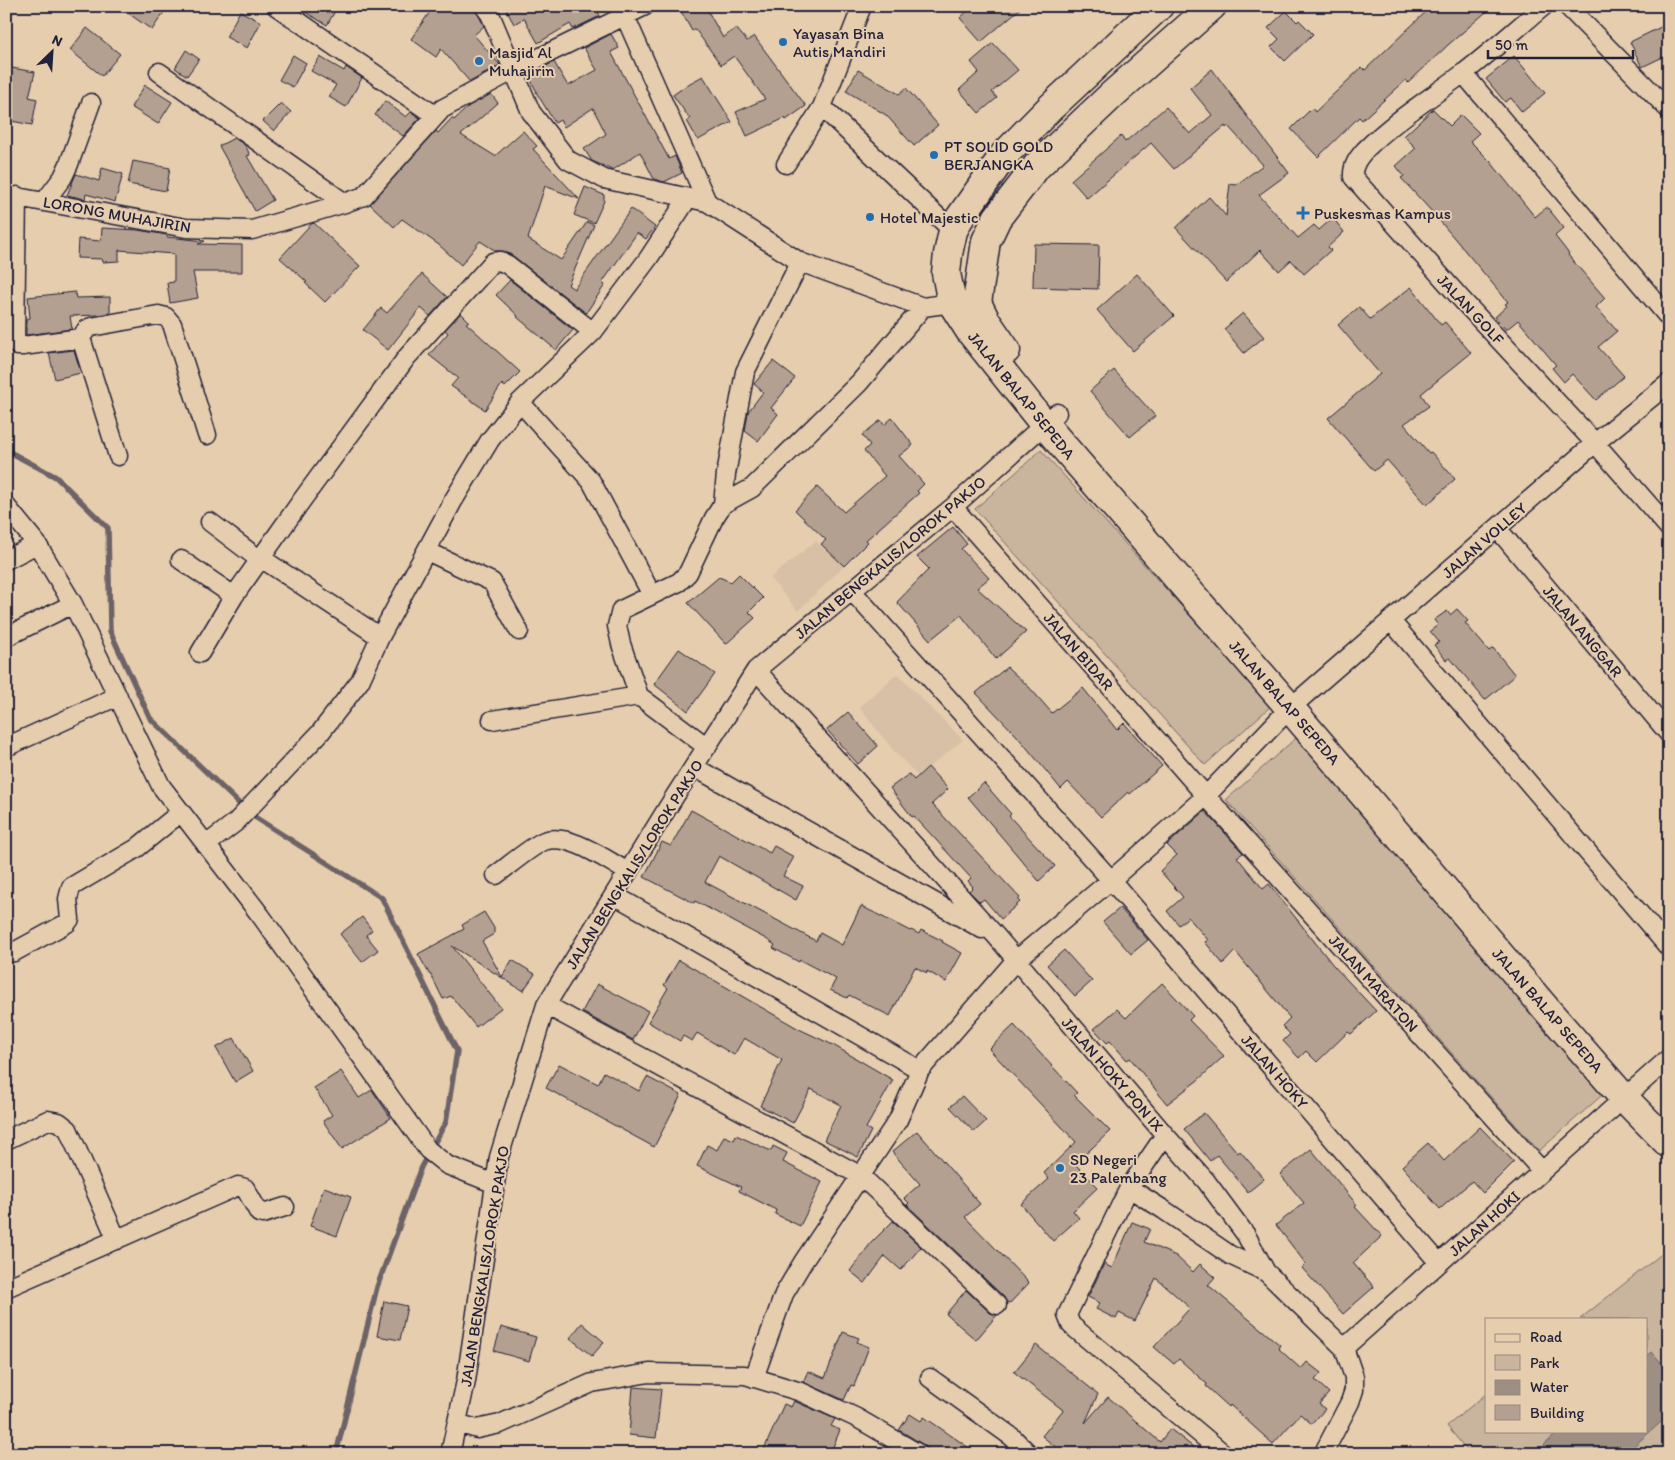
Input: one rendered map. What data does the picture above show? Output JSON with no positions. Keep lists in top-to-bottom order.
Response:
{
  "streets": {
    "main road": ["JALAN BALAP SEPEDA"],
    "street": [
      "LORONG MUHAJIRIN",
      "JALAN GOLF",
      "JALAN VOLLEY",
      "JALAN BENGKALIS/LOROK PAKJO",
      "JALAN ANGGAR",
      "JALAN BIDAR",
      "JALAN MARATON",
      "JALAN HOKY",
      "JALAN HOKY PON IX",
      "JALAN HOKI"
    ]
  },
  "crossings": [
    ["JALAN GOLF", "JALAN VOLLEY"],
    ["JALAN BALAP SEPEDA", "JALAN VOLLEY"],
    ["JALAN BALAP SEPEDA", "JALAN BENGKALIS/LOROK PAKJO"],
    ["JALAN BALAP SEPEDA", "JALAN HOKI"],
    ["JALAN VOLLEY", "JALAN ANGGAR"],
    ["JALAN VOLLEY", "JALAN BIDAR"],
    ["JALAN VOLLEY", "JALAN MARATON"],
    ["JALAN VOLLEY", "JALAN HOKY"],
    ["JALAN VOLLEY", "JALAN HOKY PON IX"],
    ["JALAN BENGKALIS/LOROK PAKJO", "JALAN BIDAR"],
    ["JALAN BENGKALIS/LOROK PAKJO", "JALAN HOKY"],
    ["JALAN BENGKALIS/LOROK PAKJO", "JALAN HOKY PON IX"],
    ["JALAN BIDAR", "JALAN MARATON"],
    ["JALAN MARATON", "JALAN HOKI"],
    ["JALAN HOKY", "JALAN HOKI"],
    ["JALAN HOKY PON IX", "JALAN HOKI"]
  ],
  "places": {
    "other": [
      "Yayasan Bina Autis Mandiri",
      "Masjid Al Muhajirin",
      "PT SOLID GOLD BERJANGKA",
      "Hotel Majestic",
      "SD Negeri 23 Palembang"
    ],
    "health": ["Puskesmas Kampus"]
  },
  "legend": [
    "Road",
    "Park",
    "Water",
    "Building"
  ],
  "scale_bar": "50 m",
  "north": "top right"
}
